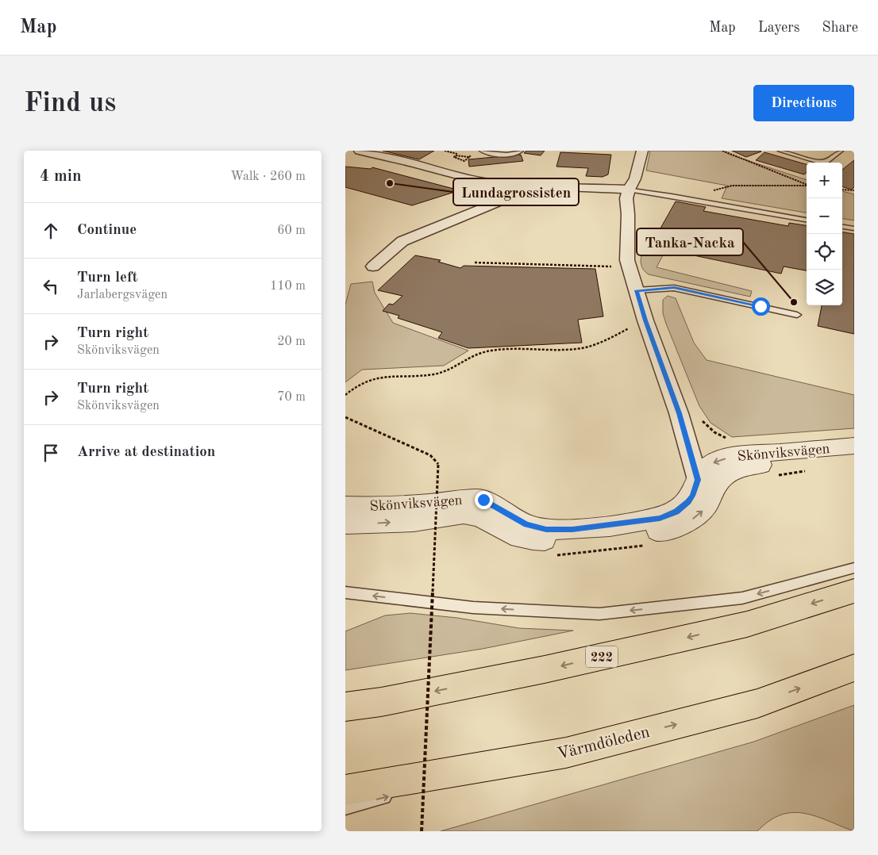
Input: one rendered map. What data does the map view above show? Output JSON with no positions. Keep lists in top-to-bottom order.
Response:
{
  "streets": {
    "highway": ["222", "Värmdöleden"],
    "street": ["Skönviksvägen"]
  },
  "places": ["Lundagrossisten", "Tanka-Nacka"],
  "page": {
    "header": "Map",
    "nav": ["Map", "Layers", "Share"],
    "buttons": "Directions",
    "title": "Find us",
    "heading": ["4 min", "Walk · 260 m"],
    "map_buttons": ["+", "−"],
    "list": [
      ["Continue", "60 m"],
      ["Turn left", "Jarlabergsvägen", "110 m"],
      ["Turn right", "Skönviksvägen", "20 m"],
      ["Turn right", "Skönviksvägen", "70 m"],
      "Arrive at destination"
    ]
  }
}
